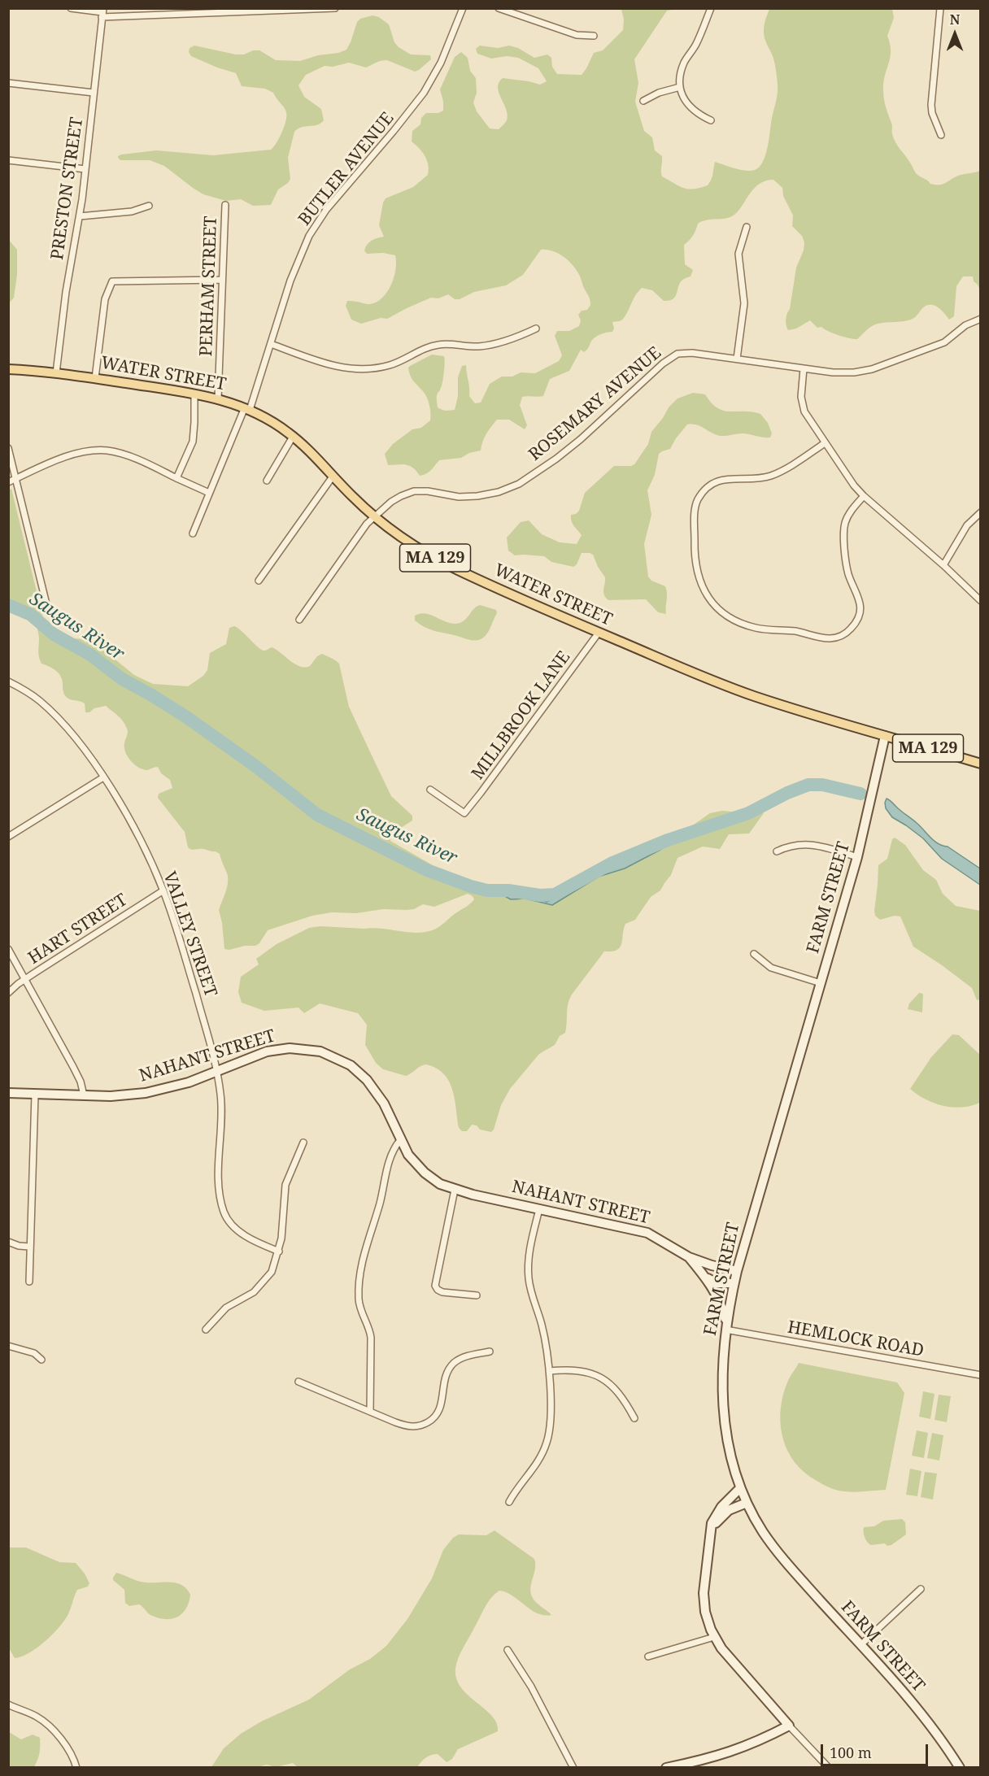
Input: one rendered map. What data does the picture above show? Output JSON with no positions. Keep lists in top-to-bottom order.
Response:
{
  "streets": {
    "main road": [
      "WATER STREET",
      "MA 129",
      "FARM STREET",
      "NAHANT STREET"
    ],
    "street": [
      "BUTLER AVENUE",
      "PRESTON STREET",
      "PERHAM STREET",
      "ROSEMARY AVENUE",
      "MILLBROOK LANE",
      "HART STREET",
      "VALLEY STREET",
      "HEMLOCK ROAD"
    ]
  },
  "crossings": [
    ["BUTLER AVENUE", "WATER STREET"],
    ["PRESTON STREET", "WATER STREET"],
    ["PERHAM STREET", "WATER STREET"],
    ["WATER STREET", "ROSEMARY AVENUE"],
    ["WATER STREET", "MILLBROOK LANE"],
    ["WATER STREET", "FARM STREET"],
    ["FARM STREET", "NAHANT STREET"],
    ["FARM STREET", "HEMLOCK ROAD"],
    ["HART STREET", "VALLEY STREET"],
    ["VALLEY STREET", "NAHANT STREET"],
    ["NAHANT STREET", "HEMLOCK ROAD"]
  ],
  "water": ["Saugus River"],
  "scale_bar": "100 m",
  "north": "top"
}
